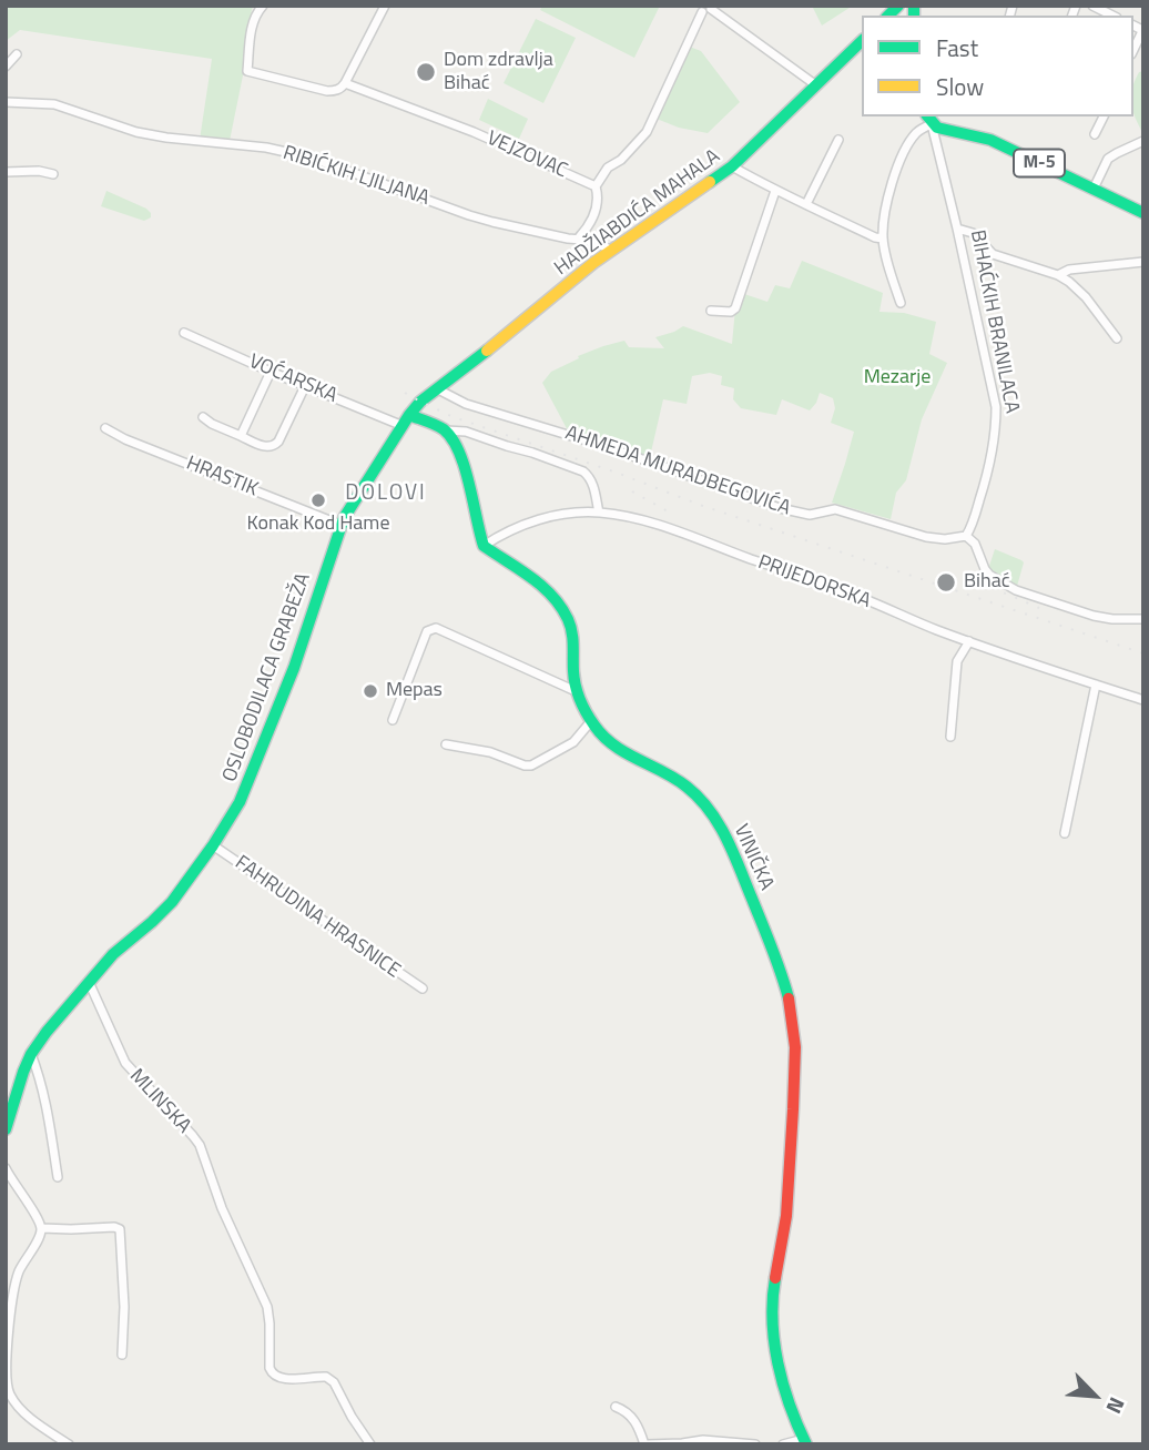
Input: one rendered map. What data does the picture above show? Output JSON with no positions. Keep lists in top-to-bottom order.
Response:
{
  "streets": {
    "street": [
      "VEJZOVAC",
      "M-5",
      "RIBIĆKIH LJILJANA",
      "HADŽIABDIĆA MAHALA",
      "BIHAĆKIH BRANILACA",
      "VOĆARSKA",
      "AHMEDA MURADBEGOVIĆA",
      "HRASTIK",
      "PRIJEDORSKA",
      "OSLOBODILACA GRABEŽA",
      "VINIČKA",
      "FAHRUDINA HRASNICE",
      "MLINSKA"
    ]
  },
  "crossings": [
    ["M-5", "BIHAĆKIH BRANILACA"],
    ["RIBIĆKIH LJILJANA", "HADŽIABDIĆA MAHALA"],
    ["HADŽIABDIĆA MAHALA", "AHMEDA MURADBEGOVIĆA"],
    ["HADŽIABDIĆA MAHALA", "OSLOBODILACA GRABEŽA"],
    ["BIHAĆKIH BRANILACA", "AHMEDA MURADBEGOVIĆA"],
    ["VOĆARSKA", "OSLOBODILACA GRABEŽA"],
    ["HRASTIK", "OSLOBODILACA GRABEŽA"],
    ["PRIJEDORSKA", "VINIČKA"],
    ["OSLOBODILACA GRABEŽA", "FAHRUDINA HRASNICE"],
    ["OSLOBODILACA GRABEŽA", "MLINSKA"]
  ],
  "districts": ["DOLOVI"],
  "parks": ["Mezarje"],
  "places": [
    "Dom zdravlja Bihać",
    "Konak Kod Hame",
    "Bihać",
    "Mepas"
  ],
  "legend": ["Fast", "Slow"],
  "north": "bottom right"
}
